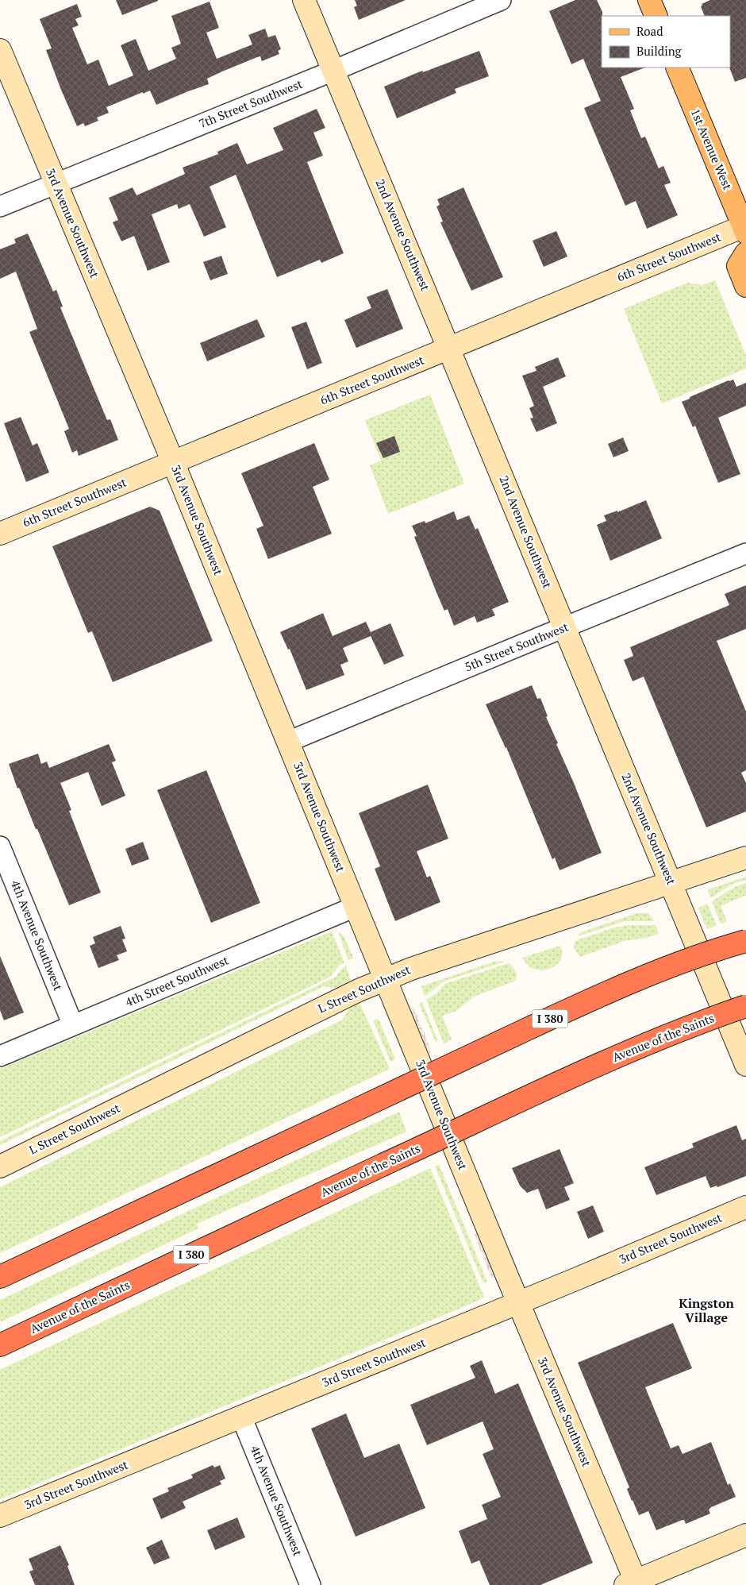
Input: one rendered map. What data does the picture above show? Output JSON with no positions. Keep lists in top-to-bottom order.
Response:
{
  "streets": {
    "highway": ["I 380", "Avenue of the Saints"],
    "main road": [
      "1st Avenue West",
      "3rd Avenue Southwest",
      "2nd Avenue Southwest",
      "6th Street Southwest",
      "L Street Southwest",
      "3rd Street Southwest"
    ],
    "street": [
      "7th Street Southwest",
      "5th Street Southwest",
      "4th Avenue Southwest",
      "4th Street Southwest"
    ]
  },
  "crossings": [
    ["7th Street Southwest", "3rd Avenue Southwest"],
    ["7th Street Southwest", "2nd Avenue Southwest"],
    ["1st Avenue West", "6th Street Southwest"],
    ["3rd Avenue Southwest", "6th Street Southwest"],
    ["3rd Avenue Southwest", "5th Street Southwest"],
    ["3rd Avenue Southwest", "4th Street Southwest"],
    ["3rd Avenue Southwest", "L Street Southwest"],
    ["3rd Avenue Southwest", "3rd Street Southwest"],
    ["2nd Avenue Southwest", "6th Street Southwest"],
    ["2nd Avenue Southwest", "5th Street Southwest"],
    ["2nd Avenue Southwest", "L Street Southwest"],
    ["4th Avenue Southwest", "4th Street Southwest"],
    ["4th Avenue Southwest", "3rd Street Southwest"]
  ],
  "districts": ["Kingston Village"],
  "legend": ["Road", "Building"]
}
